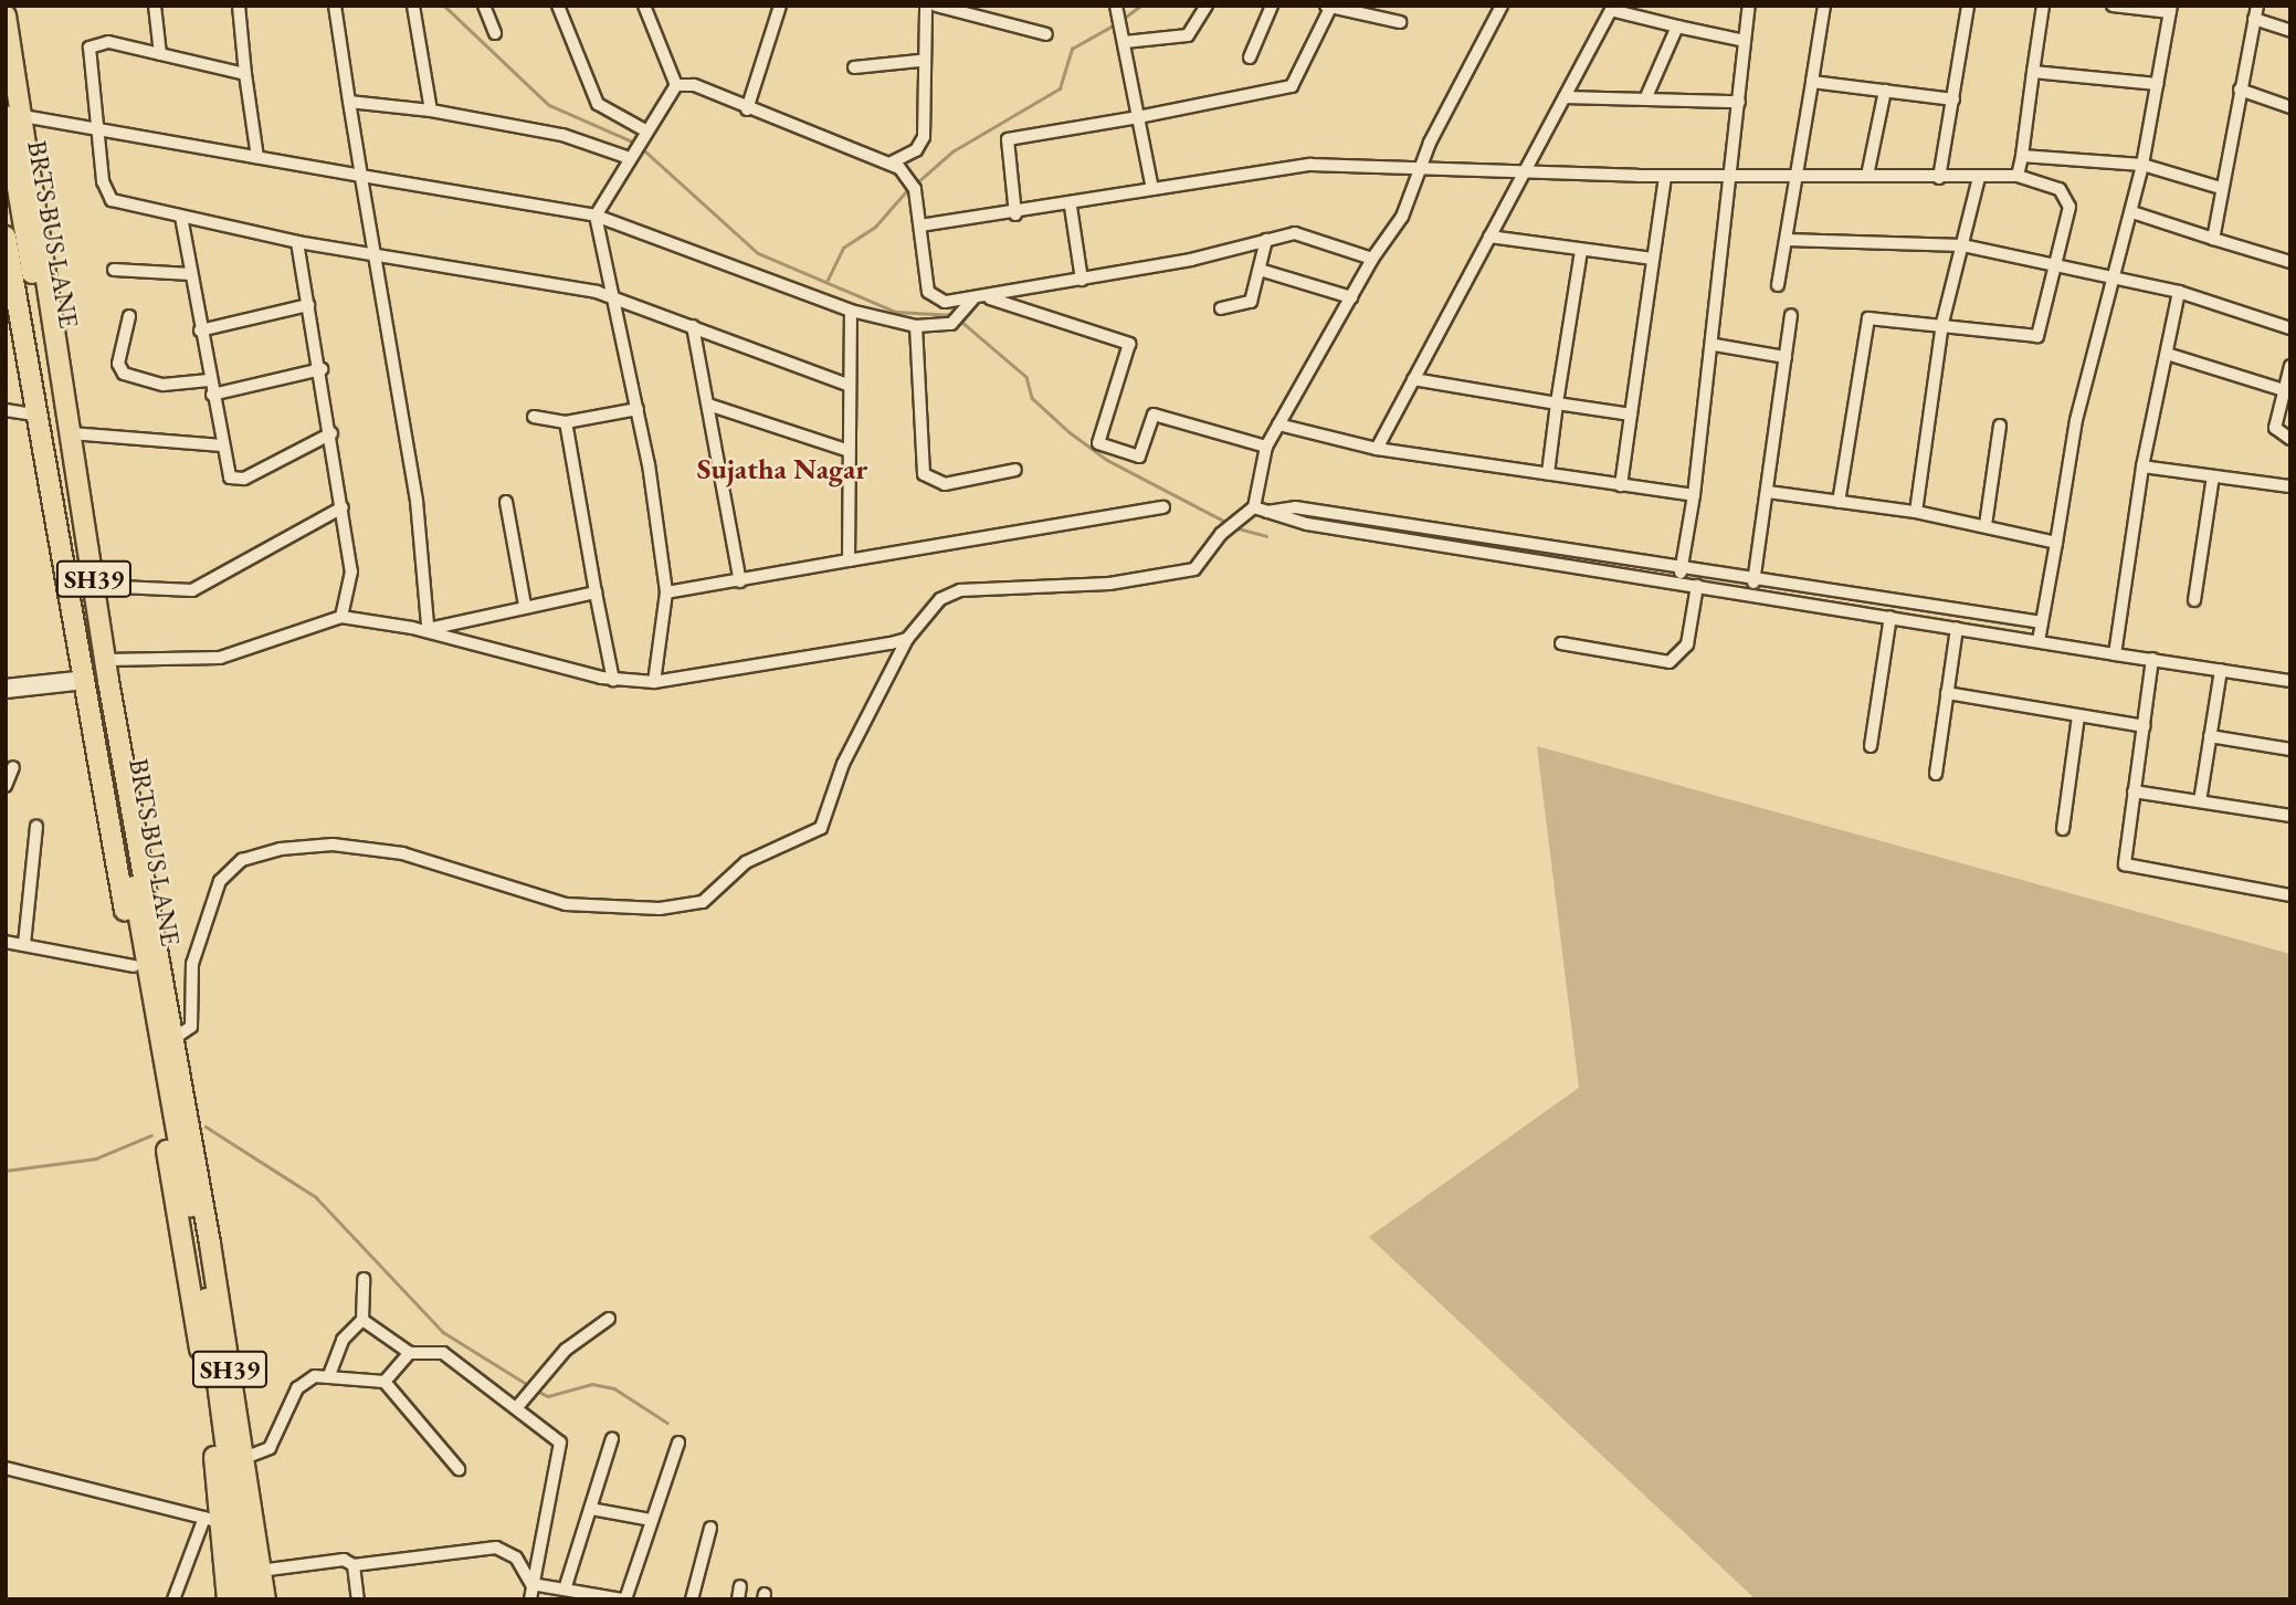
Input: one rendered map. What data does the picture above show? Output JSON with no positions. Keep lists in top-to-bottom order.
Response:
{
  "streets": {
    "main road": ["BRTS BUS LANE", "SH39"]
  },
  "crossings": [
    ["BRTS BUS LANE", "SH39"]
  ],
  "districts": ["Sujatha Nagar"]
}
